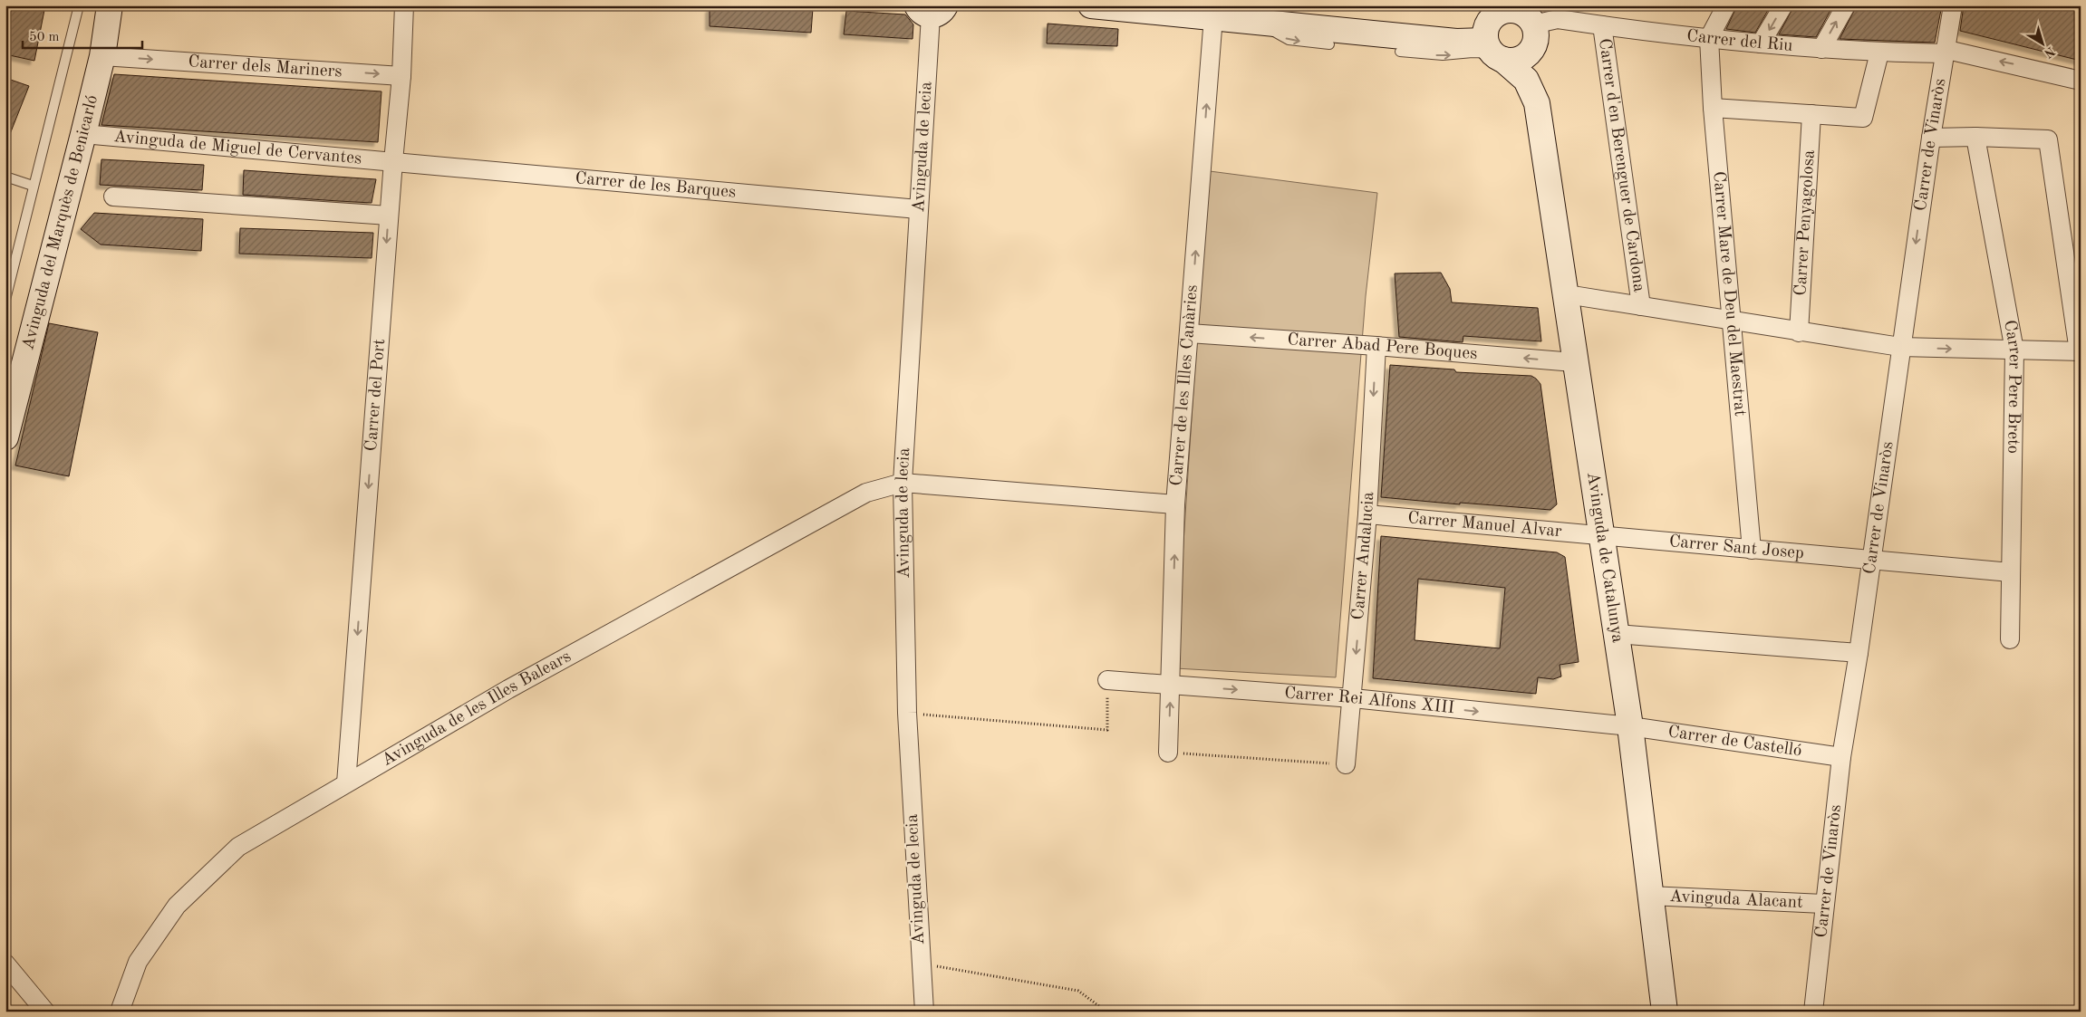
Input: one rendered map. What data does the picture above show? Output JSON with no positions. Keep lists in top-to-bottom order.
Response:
{
  "streets": {
    "street": [
      "Carrer del Riu",
      "Carrer dels Mariners",
      "Carrer de Vinaròs",
      "Avinguda de lecia",
      "Avinguda de Miguel de Cervantes",
      "Carrer d'en Berenguer de Cardona",
      "Carrer de les Barques",
      "Avinguda del Marquès de Benicarló",
      "Carrer Penyagolosa",
      "Carrer Mare de Deu del Maestrat",
      "Carrer Abad Pere Boques",
      "Carrer de les Illes Canàries",
      "Carrer Pere Breto",
      "Carrer del Port",
      "Carrer Manuel Alvar",
      "Carrer Sant Josep",
      "Carrer Andalucia",
      "Avinguda de Catalunya",
      "Carrer Rei Alfons XIII",
      "Avinguda de les Illes Balears",
      "Carrer de Castelló",
      "Avinguda Alacant"
    ]
  },
  "crossings": [
    ["Carrer del Riu", "Carrer de Vinaròs"],
    ["Carrer del Riu", "Carrer d'en Berenguer de Cardona"],
    ["Carrer del Riu", "Carrer Mare de Deu del Maestrat"],
    ["Carrer del Riu", "Avinguda de Catalunya"],
    ["Carrer dels Mariners", "Avinguda del Marquès de Benicarló"],
    ["Carrer dels Mariners", "Carrer del Port"],
    ["Carrer de Vinaròs", "Carrer Sant Josep"],
    ["Carrer de Vinaròs", "Carrer de Castelló"],
    ["Carrer de Vinaròs", "Avinguda Alacant"],
    ["Avinguda de lecia", "Carrer de les Barques"],
    ["Avinguda de lecia", "Avinguda de les Illes Balears"],
    ["Avinguda de Miguel de Cervantes", "Carrer de les Barques"],
    ["Avinguda de Miguel de Cervantes", "Avinguda del Marquès de Benicarló"],
    ["Avinguda de Miguel de Cervantes", "Carrer del Port"],
    ["Carrer de les Barques", "Carrer del Port"],
    ["Carrer Mare de Deu del Maestrat", "Carrer Sant Josep"],
    ["Carrer Abad Pere Boques", "Carrer de les Illes Canàries"],
    ["Carrer Abad Pere Boques", "Carrer Andalucia"],
    ["Carrer Abad Pere Boques", "Avinguda de Catalunya"],
    ["Carrer de les Illes Canàries", "Carrer Rei Alfons XIII"],
    ["Carrer de les Illes Canàries", "Avinguda de les Illes Balears"],
    ["Carrer Pere Breto", "Carrer Sant Josep"],
    ["Carrer del Port", "Avinguda de les Illes Balears"],
    ["Carrer Manuel Alvar", "Carrer Sant Josep"],
    ["Carrer Manuel Alvar", "Carrer Andalucia"],
    ["Carrer Manuel Alvar", "Avinguda de Catalunya"],
    ["Carrer Sant Josep", "Avinguda de Catalunya"],
    ["Carrer Andalucia", "Carrer Rei Alfons XIII"],
    ["Avinguda de Catalunya", "Carrer Rei Alfons XIII"],
    ["Avinguda de Catalunya", "Carrer de Castelló"],
    ["Avinguda de Catalunya", "Avinguda Alacant"],
    ["Carrer Rei Alfons XIII", "Carrer de Castelló"]
  ],
  "one_way": [
    "Carrer Abad Pere Boques",
    "Carrer de les Illes Canàries",
    "Carrer del Port",
    "Carrer Andalucia",
    "Carrer Rei Alfons XIII"
  ],
  "scale_bar": "50 m",
  "north": "bottom right"
}
